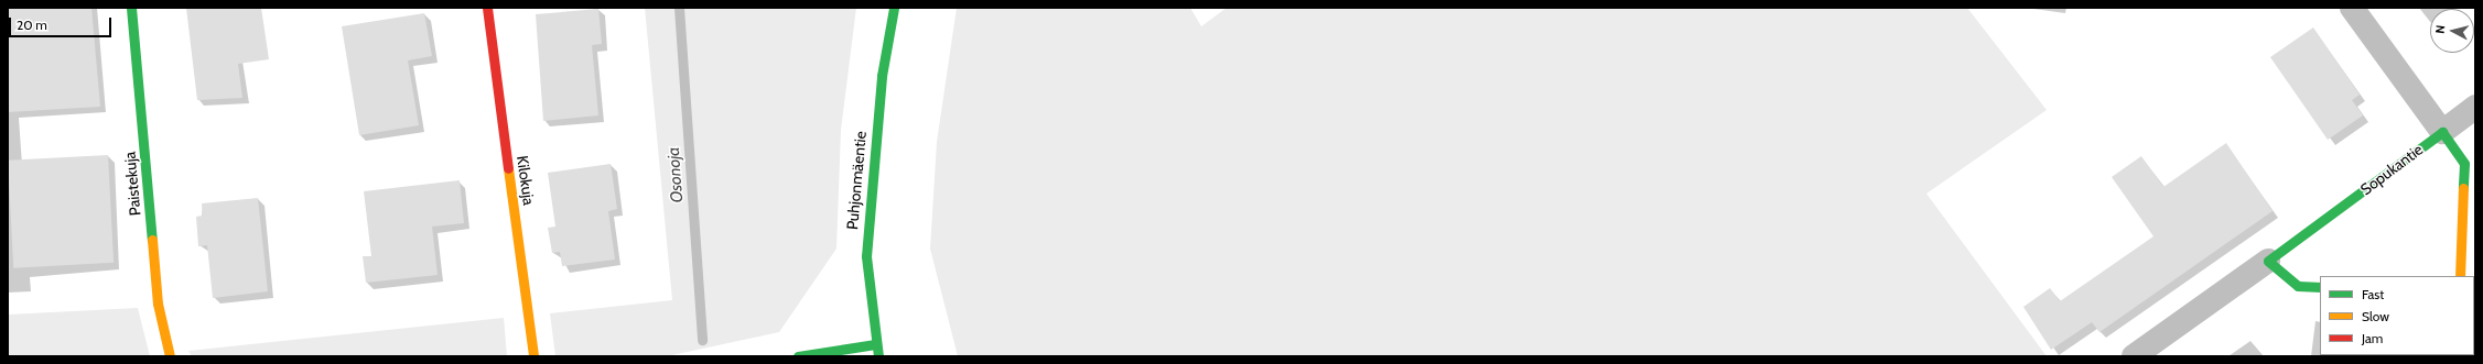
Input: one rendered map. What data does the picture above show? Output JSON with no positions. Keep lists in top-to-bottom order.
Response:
{
  "streets": {
    "street": [
      "Sopukantie",
      "Kilokuja",
      "Puhjonmäentie",
      "Paistekuja"
    ]
  },
  "water": ["Osonoja"],
  "legend": ["Fast", "Slow", "Jam"],
  "scale_bar": "20 m",
  "north": "left"
}
